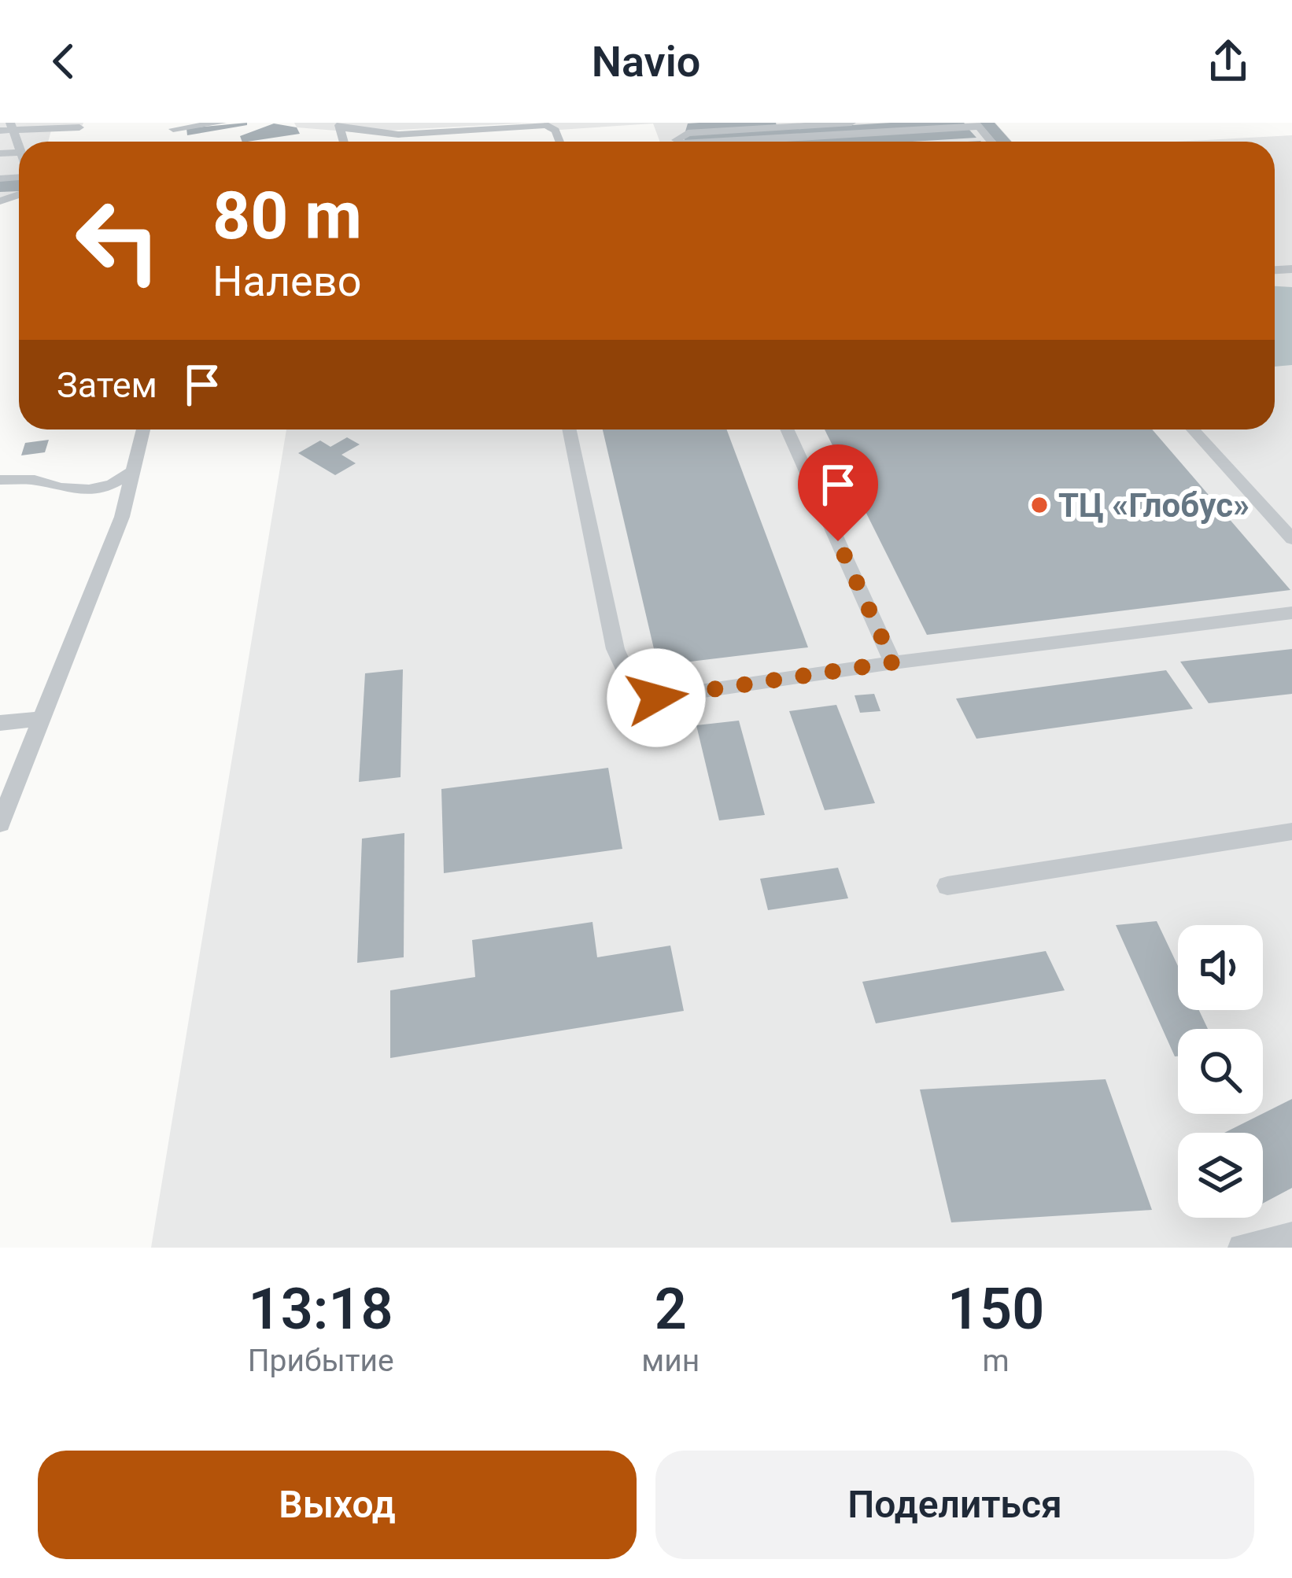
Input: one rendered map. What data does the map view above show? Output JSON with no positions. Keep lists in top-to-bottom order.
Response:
{
  "places": ["ТЦ «Глобус»"],
  "page": {
    "header": "Navio",
    "turn": ["80 m", "Налево"],
    "then": "Затем",
    "eta": [
      "13:18",
      "Прибытие",
      "2",
      "мин",
      "150",
      "m"
    ],
    "buttons": ["Выход", "Поделиться"]
  }
}
